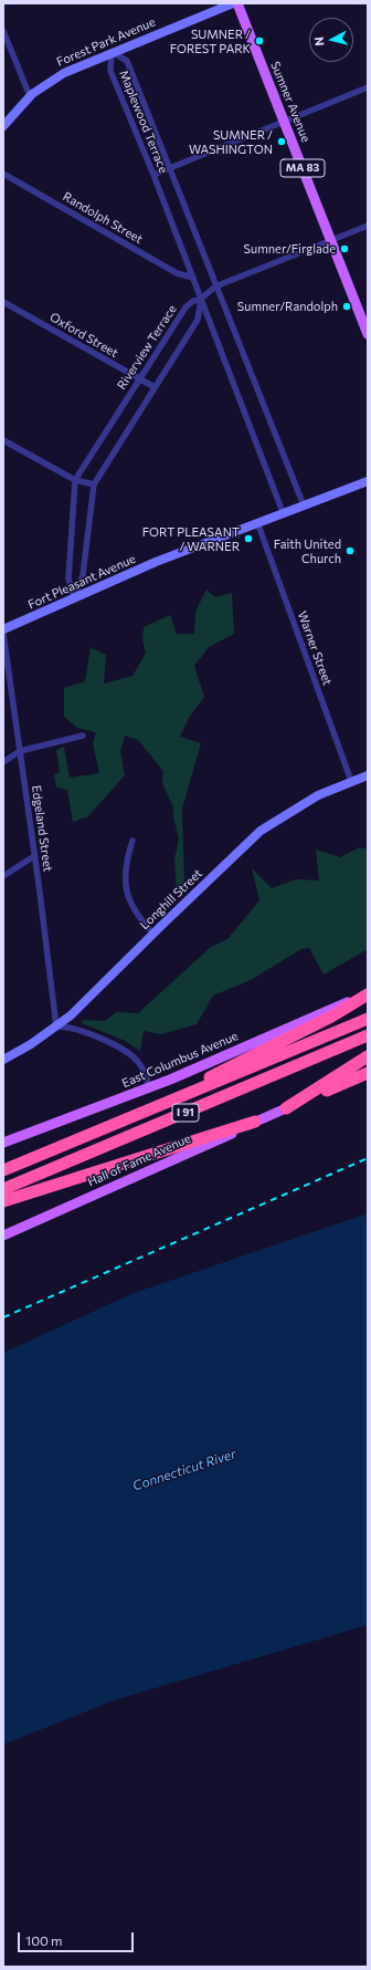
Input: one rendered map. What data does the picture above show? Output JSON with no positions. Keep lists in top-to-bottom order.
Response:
{
  "streets": {
    "highway": ["I 91"],
    "main road": [
      "Sumner Avenue",
      "MA 83",
      "East Columbus Avenue",
      "Hall of Fame Avenue"
    ],
    "street": [
      "Forest Park Avenue",
      "Maplewood Terrace",
      "Randolph Street",
      "Oxford Street",
      "Riverview Terrace",
      "Fort Pleasant Avenue",
      "Warner Street",
      "Edgeland Street",
      "Longhill Street"
    ]
  },
  "crossings": [
    ["Forest Park Avenue", "Maplewood Terrace"],
    ["Maplewood Terrace", "Randolph Street"],
    ["Maplewood Terrace", "Riverview Terrace"],
    ["Maplewood Terrace", "Fort Pleasant Avenue"],
    ["Oxford Street", "Riverview Terrace"],
    ["Riverview Terrace", "Fort Pleasant Avenue"],
    ["Fort Pleasant Avenue", "Warner Street"],
    ["Warner Street", "Longhill Street"],
    ["Edgeland Street", "Longhill Street"]
  ],
  "water": ["Connecticut River"],
  "places": [
    "SUMNER / FOREST PARK",
    "SUMNER / WASHINGTON",
    "Sumner/Firglade",
    "Sumner/Randolph",
    "FORT PLEASANT / WARNER",
    "Faith United Church"
  ],
  "scale_bar": "100 m",
  "north": "left"
}
